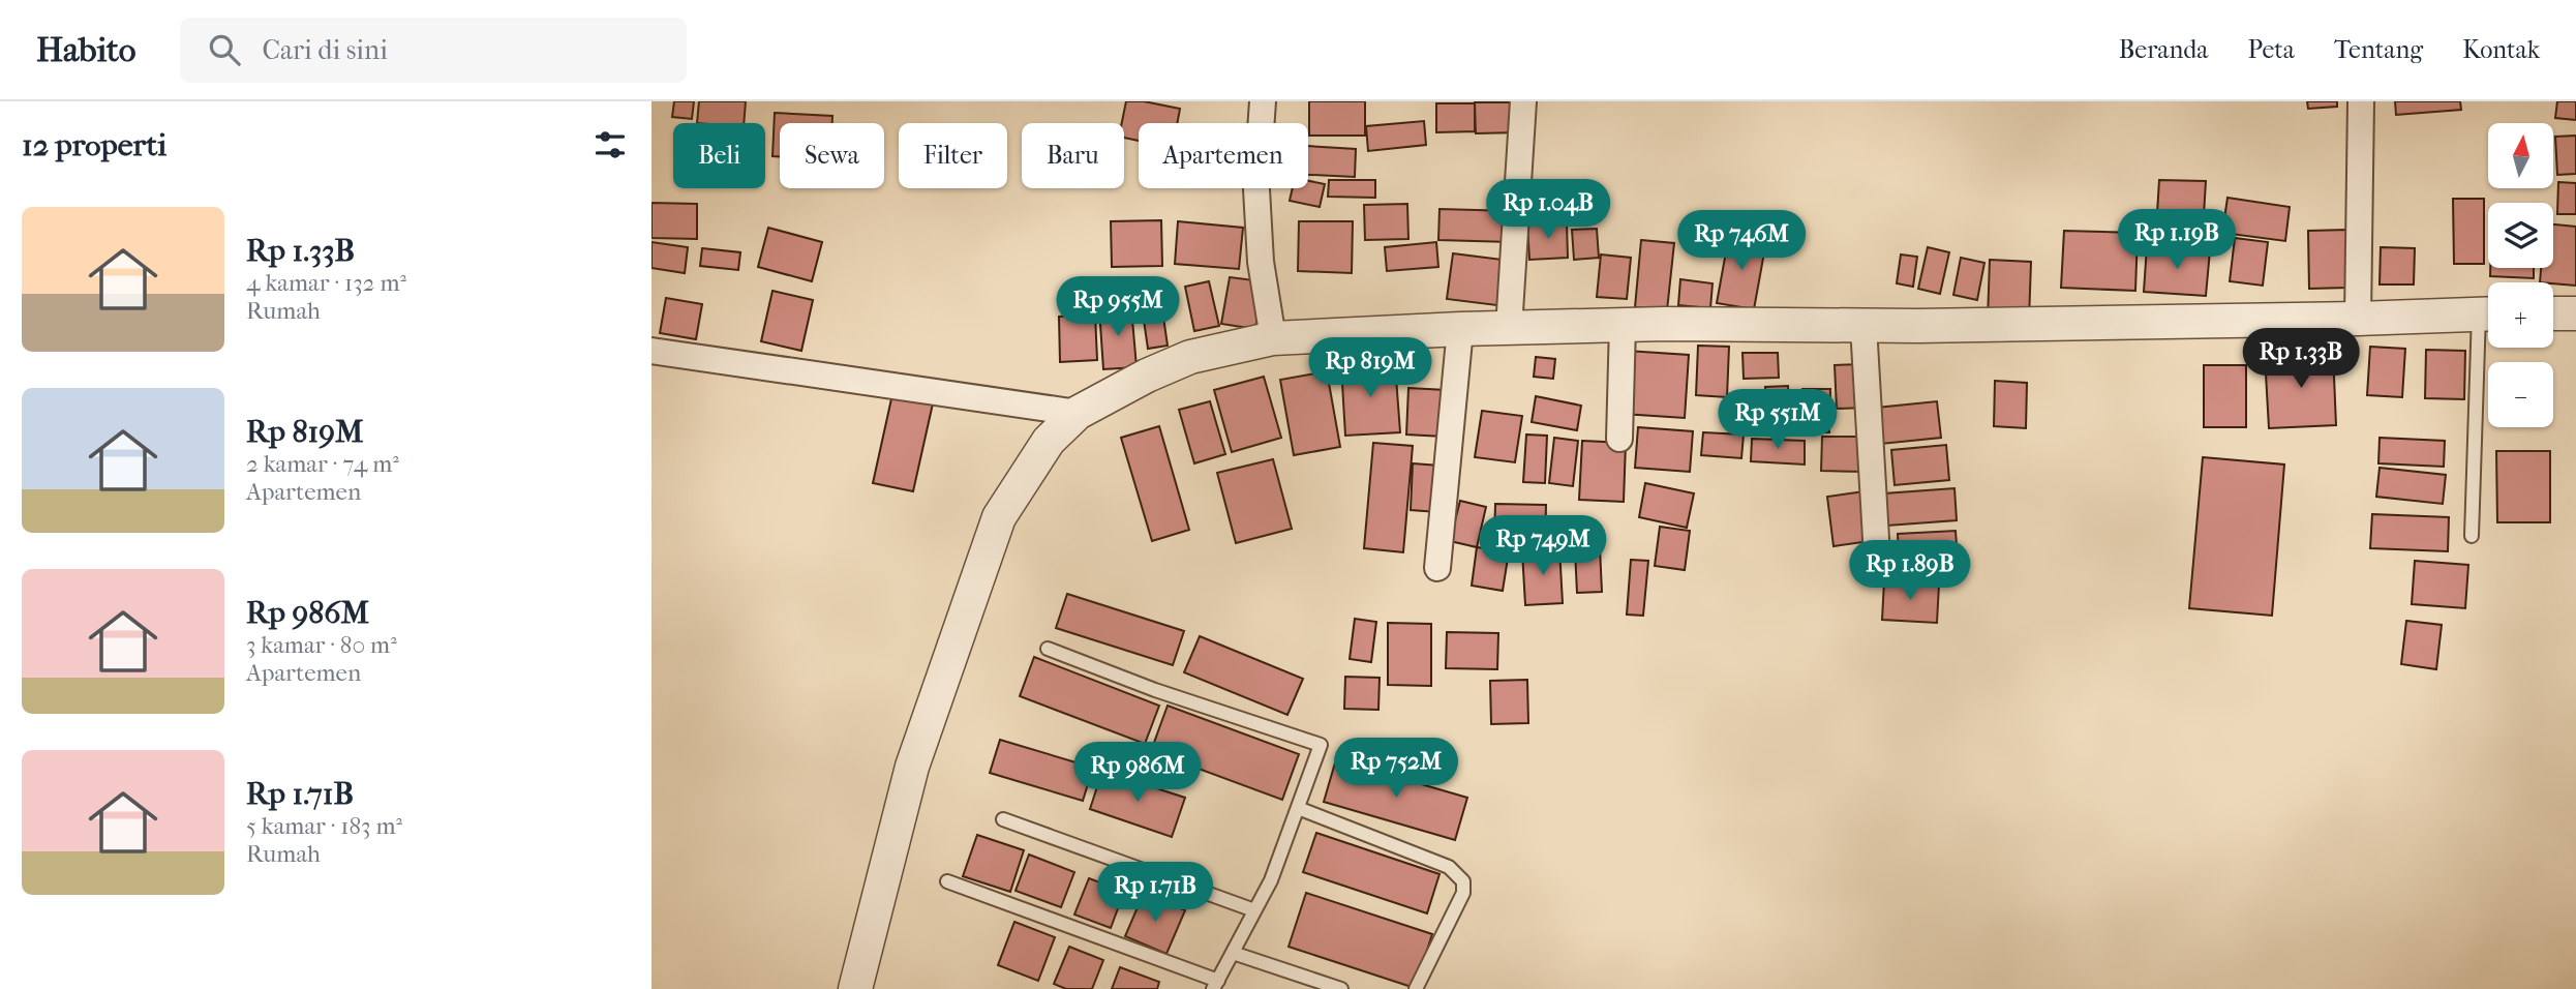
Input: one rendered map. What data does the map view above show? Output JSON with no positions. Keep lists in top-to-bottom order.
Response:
{
  "north": "top",
  "page": {
    "header": "Habito",
    "search": "Cari di sini",
    "nav": [
      "Beranda",
      "Peta",
      "Tentang",
      "Kontak"
    ],
    "heading": "12 properti",
    "map_buttons": ["+", "−"],
    "chip": [
      "Beli",
      "Sewa",
      "Filter",
      "Baru",
      "Apartemen"
    ],
    "price": [
      "Rp 1.04B",
      "Rp 1.19B",
      "Rp 746M",
      "Rp 955M",
      "Rp 1.33B",
      "Rp 819M",
      "Rp 551M",
      "Rp 749M",
      "Rp 1.89B",
      "Rp 752M",
      "Rp 986M",
      "Rp 1.71B"
    ],
    "list": [
      {
        "name": "Rp 1.33B",
        "note": "4 kamar · 132 m² · Rumah"
      },
      {
        "name": "Rp 819M",
        "note": "2 kamar · 74 m² · Apartemen"
      },
      {
        "name": "Rp 986M",
        "note": "3 kamar · 80 m² · Apartemen"
      },
      {
        "name": "Rp 1.71B",
        "note": "5 kamar · 183 m² · Rumah"
      }
    ]
  }
}
